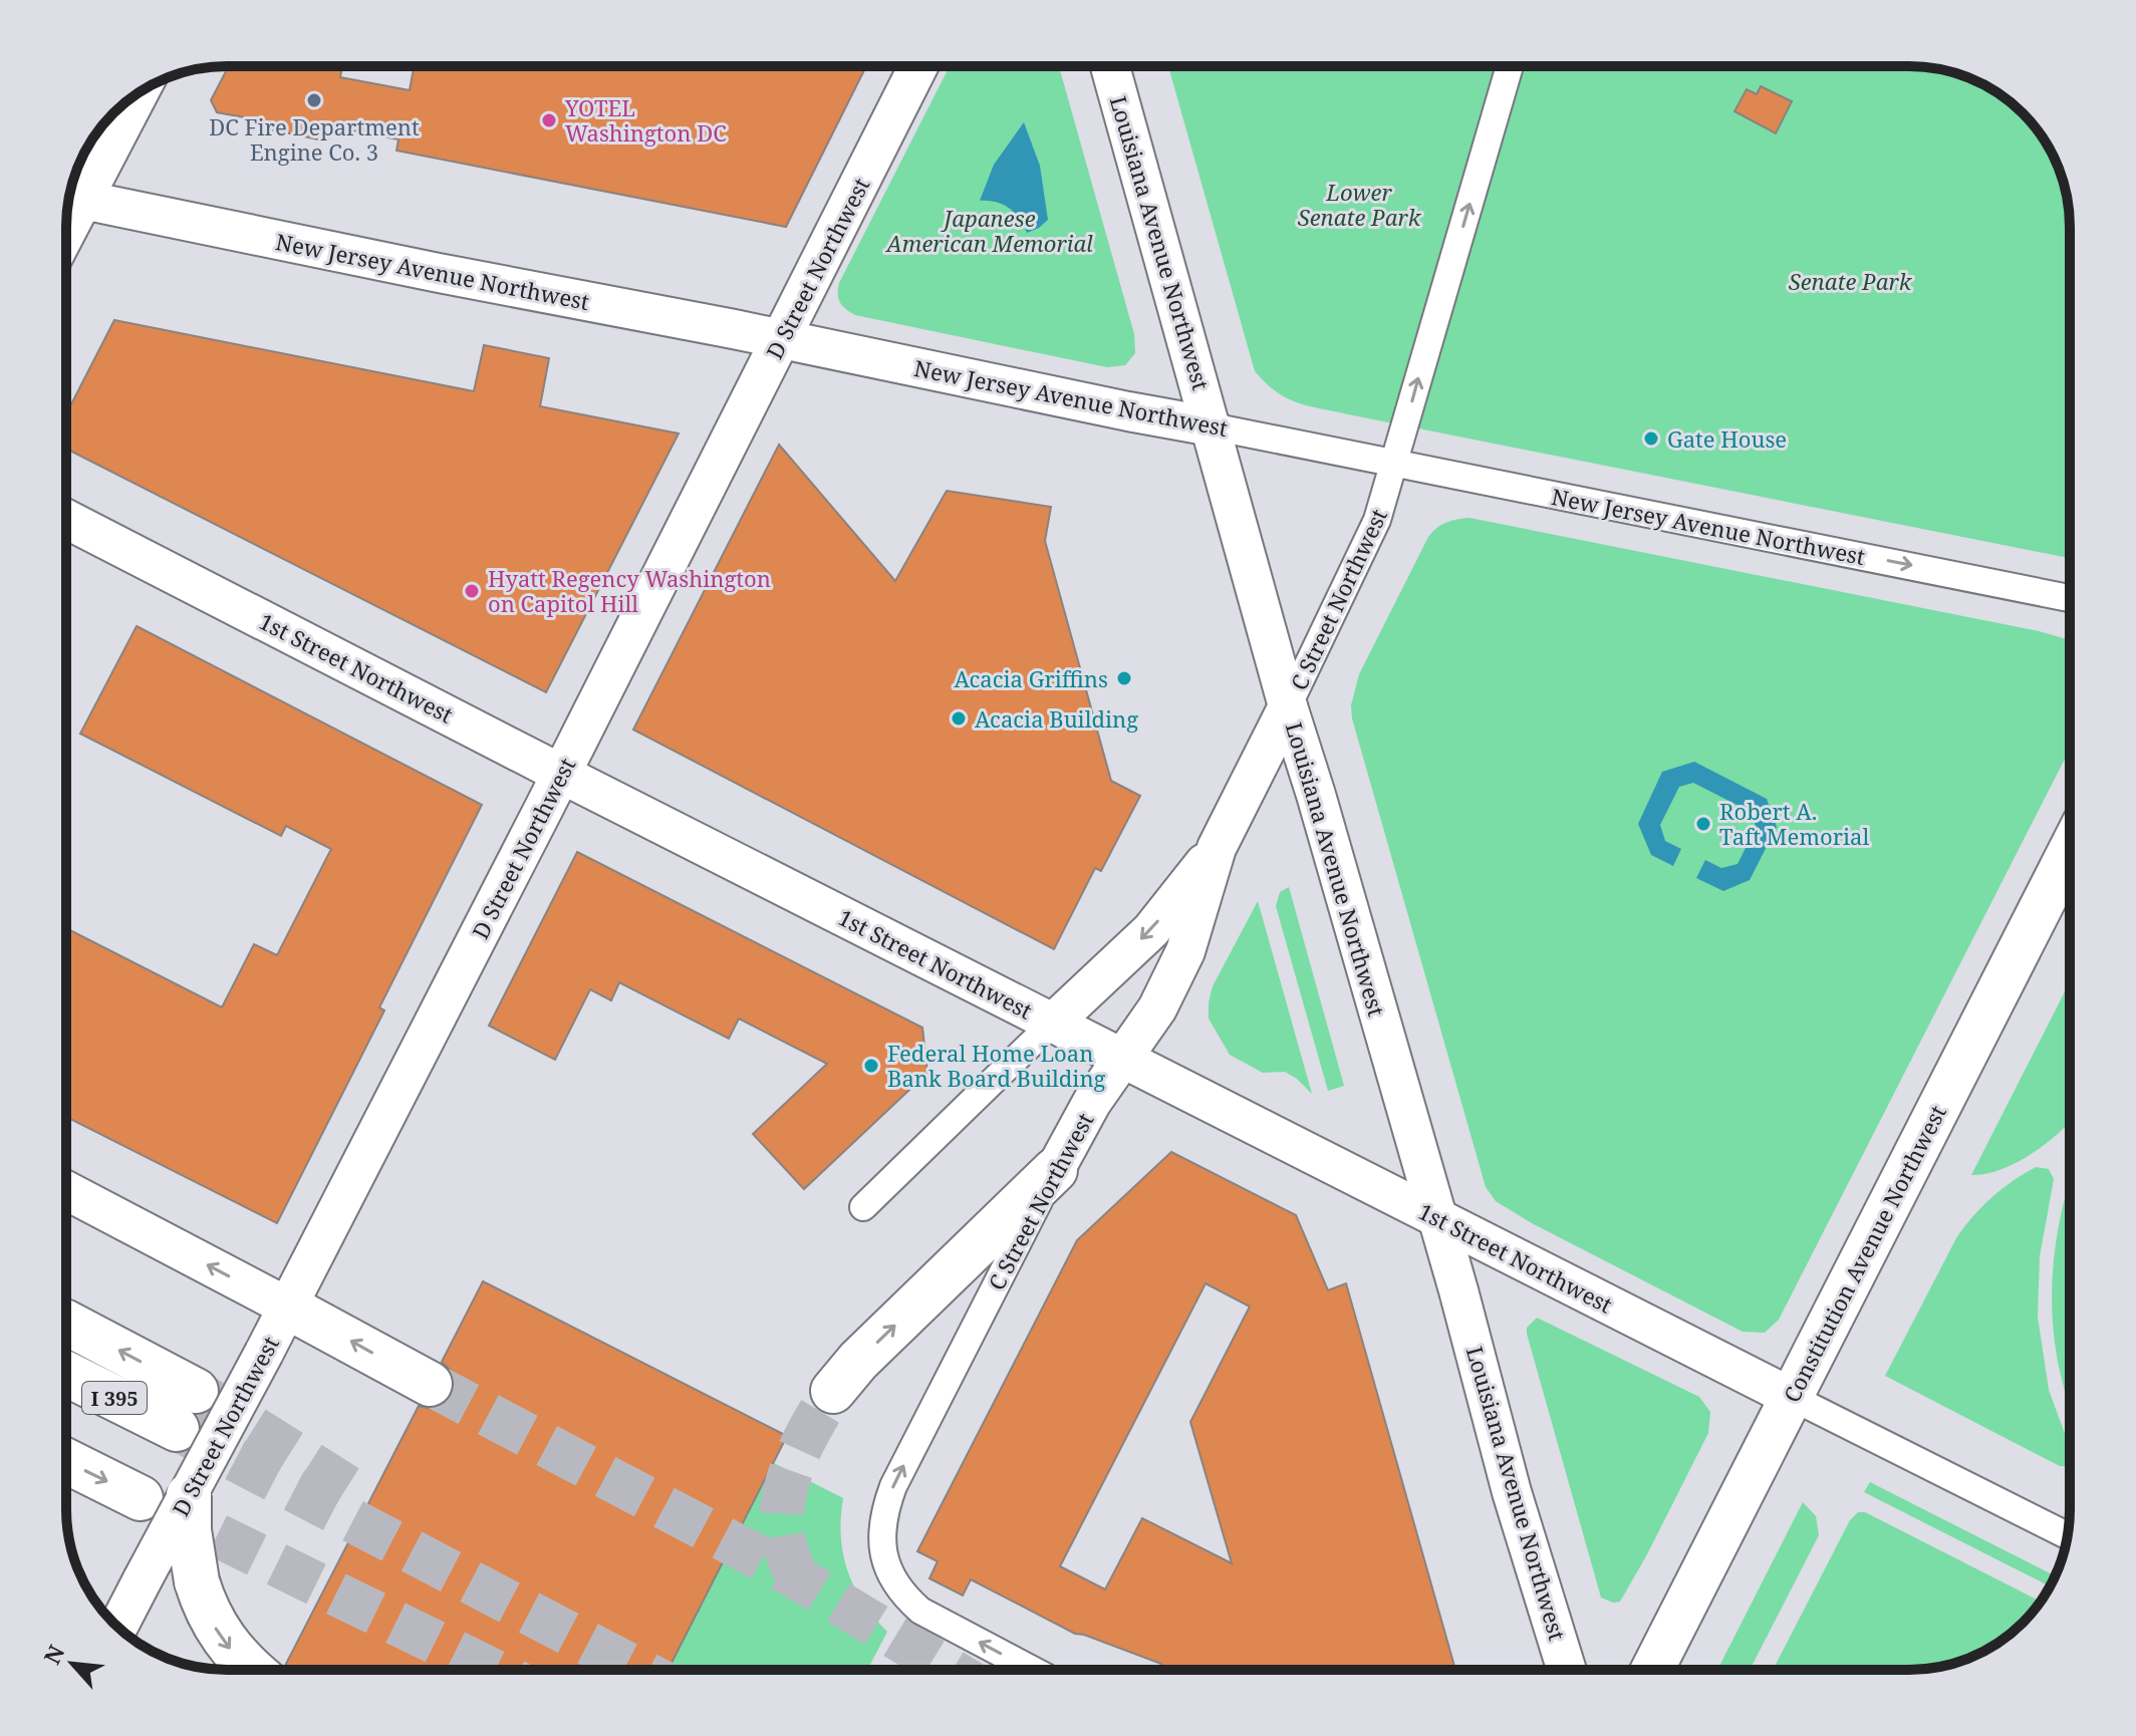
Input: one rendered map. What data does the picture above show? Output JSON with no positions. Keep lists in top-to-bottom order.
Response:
{
  "streets": {
    "highway": ["I 395"],
    "main road": ["Constitution Avenue Northwest"],
    "street": [
      "Louisiana Avenue Northwest",
      "D Street Northwest",
      "New Jersey Avenue Northwest",
      "C Street Northwest",
      "1st Street Northwest"
    ]
  },
  "crossings": [
    ["Louisiana Avenue Northwest", "New Jersey Avenue Northwest"],
    ["Louisiana Avenue Northwest", "C Street Northwest"],
    ["Louisiana Avenue Northwest", "1st Street Northwest"],
    ["D Street Northwest", "New Jersey Avenue Northwest"],
    ["D Street Northwest", "1st Street Northwest"],
    ["New Jersey Avenue Northwest", "C Street Northwest"],
    ["C Street Northwest", "1st Street Northwest"],
    ["1st Street Northwest", "Constitution Avenue Northwest"]
  ],
  "one_way": ["C Street Northwest"],
  "parks": ["Lower Senate Park", "Japanese American Memorial", "Senate Park"],
  "places": [
    "DC Fire Department Engine Co. 3",
    "YOTEL Washington DC",
    "Gate House",
    "Hyatt Regency Washington on Capitol Hill",
    "Acacia Griffins",
    "Acacia Building",
    "Robert A. Taft Memorial",
    "Federal Home Loan Bank Board Building"
  ],
  "north": "top left"
}
